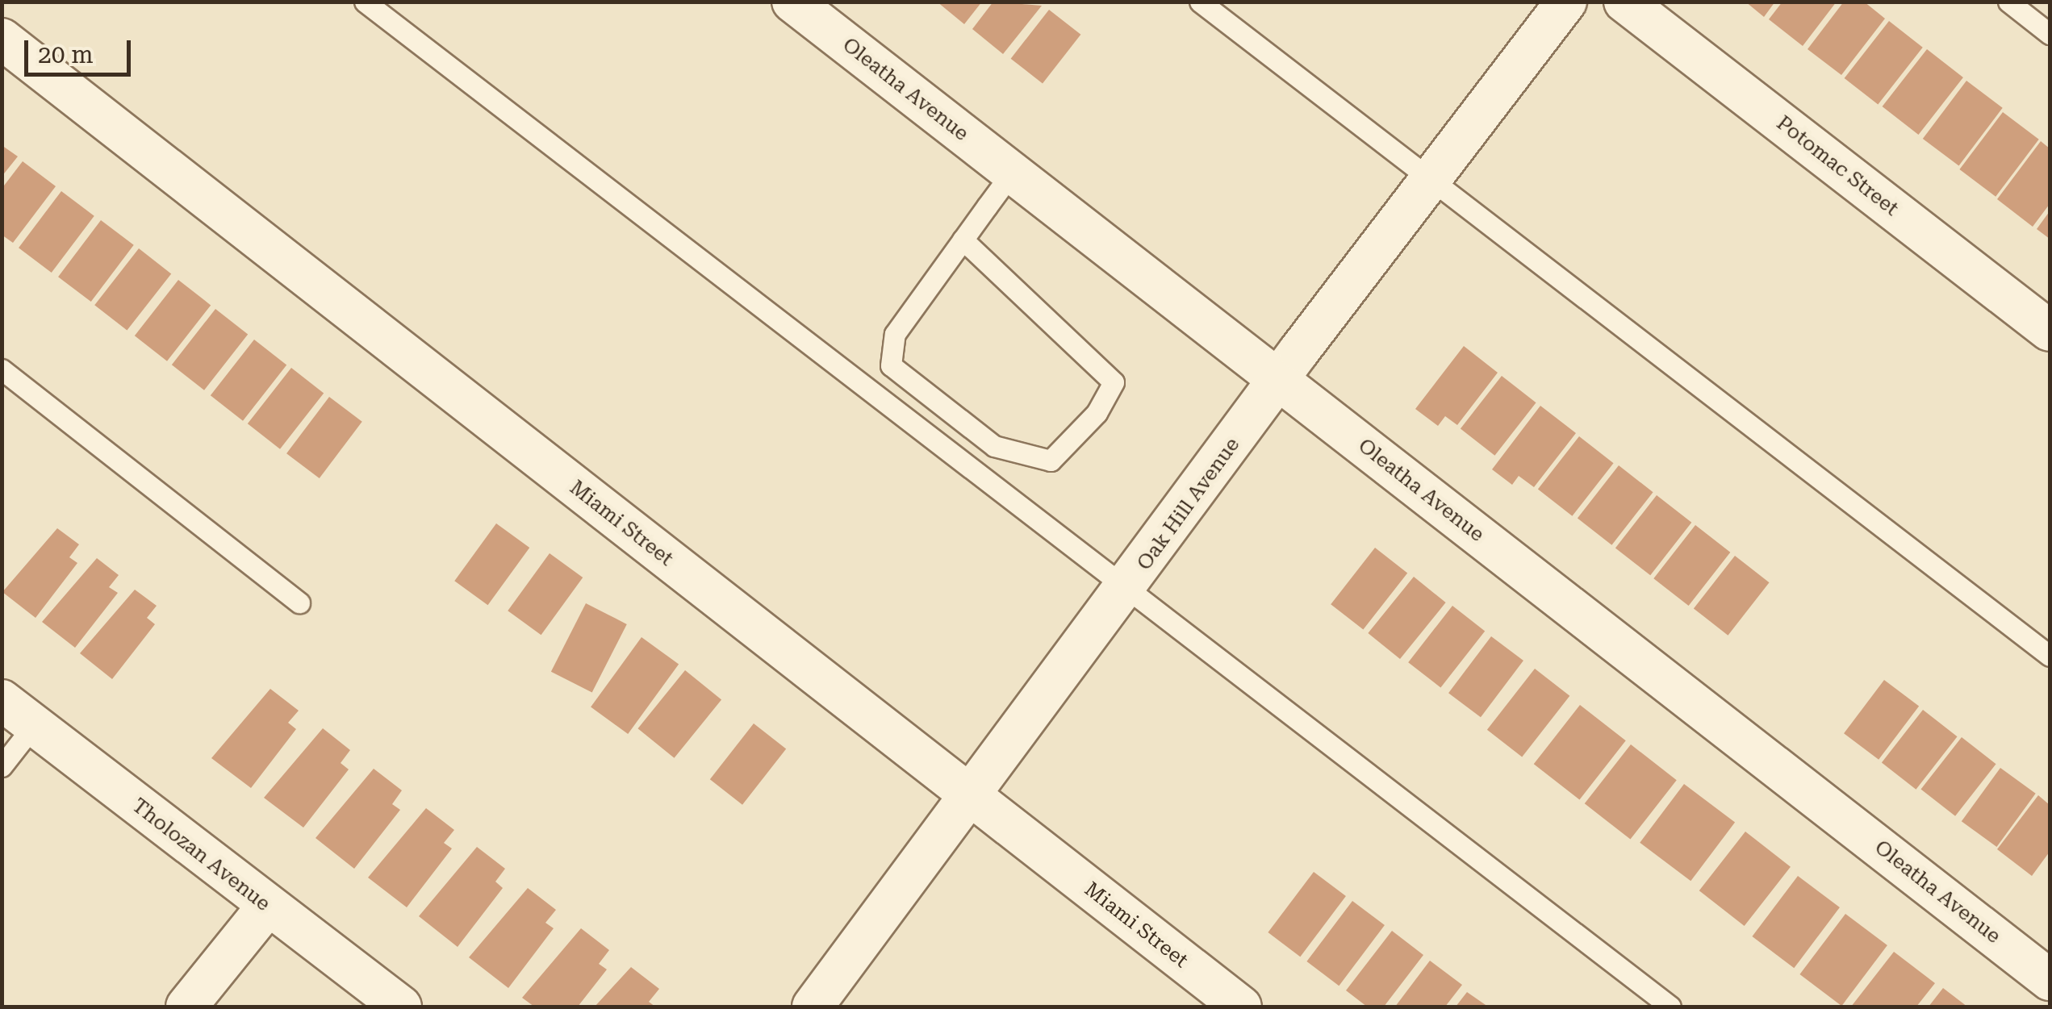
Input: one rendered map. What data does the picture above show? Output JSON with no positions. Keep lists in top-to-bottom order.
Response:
{
  "streets": {
    "street": [
      "Oleatha Avenue",
      "Potomac Street",
      "Oak Hill Avenue",
      "Miami Street",
      "Tholozan Avenue"
    ]
  },
  "crossings": [
    ["Oleatha Avenue", "Oak Hill Avenue"],
    ["Oak Hill Avenue", "Miami Street"]
  ],
  "scale_bar": "20 m"
}
